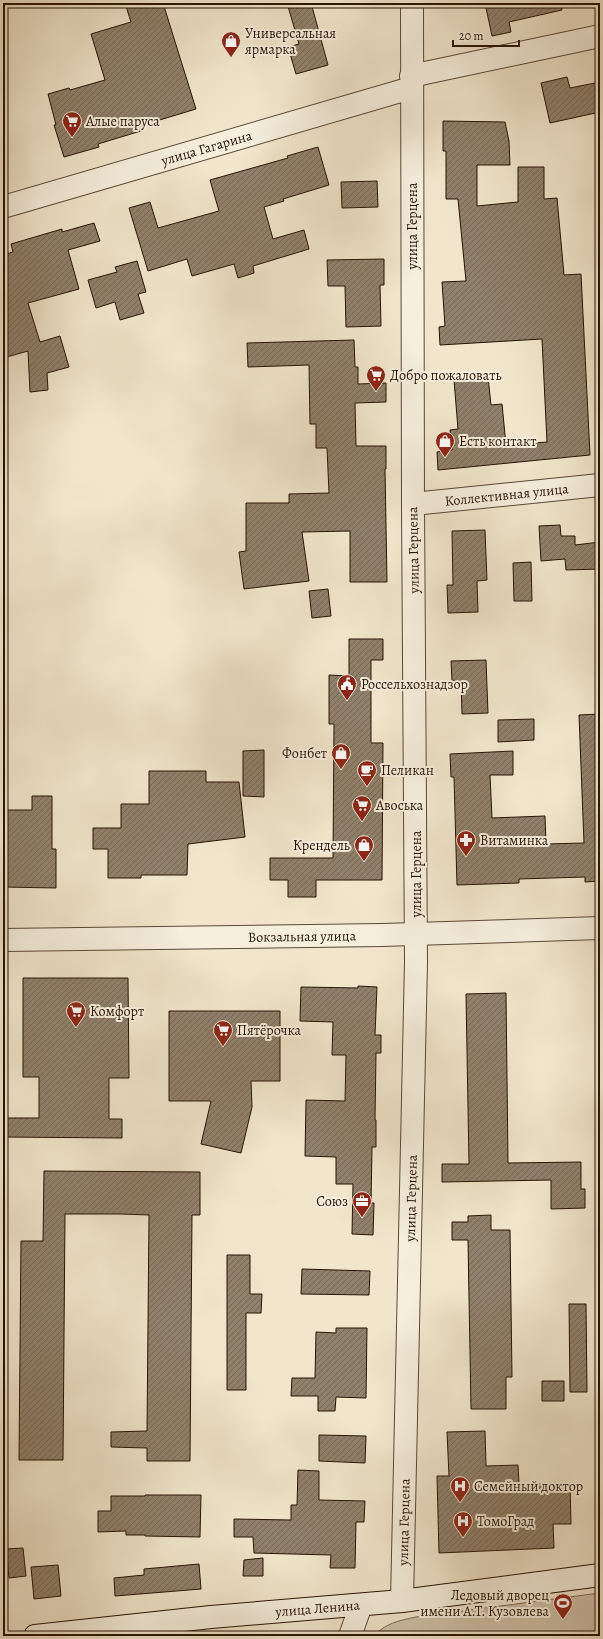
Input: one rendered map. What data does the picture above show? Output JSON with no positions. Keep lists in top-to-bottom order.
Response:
{
  "streets": {
    "street": [
      "улица Гагарина",
      "улица Герцена",
      "Коллективная улица",
      "Вокзальная улица",
      "улица Ленина"
    ]
  },
  "crossings": [
    ["улица Гагарина", "улица Герцена"],
    ["улица Герцена", "Коллективная улица"],
    ["улица Герцена", "Вокзальная улица"],
    ["улица Герцена", "улица Ленина"]
  ],
  "places": {
    "shop": [
      "Универсальная ярмарка",
      "Есть контакт",
      "Фонбет",
      "Крендель"
    ],
    "supermarket": [
      "Алые паруса",
      "Добро пожаловать",
      "Авоська",
      "Комфорт",
      "Пятёрочка"
    ],
    "public building": ["Россельхознадзор"],
    "cafe": ["Пеликан"],
    "pharmacy": ["Витаминка"],
    "office": ["Союз"],
    "hospital": ["Семейный доктор", "ТомоГрад"],
    "sports": ["Ледовый дворец имени А.Т. Кузовлева"]
  },
  "scale_bar": "20 m"
}
